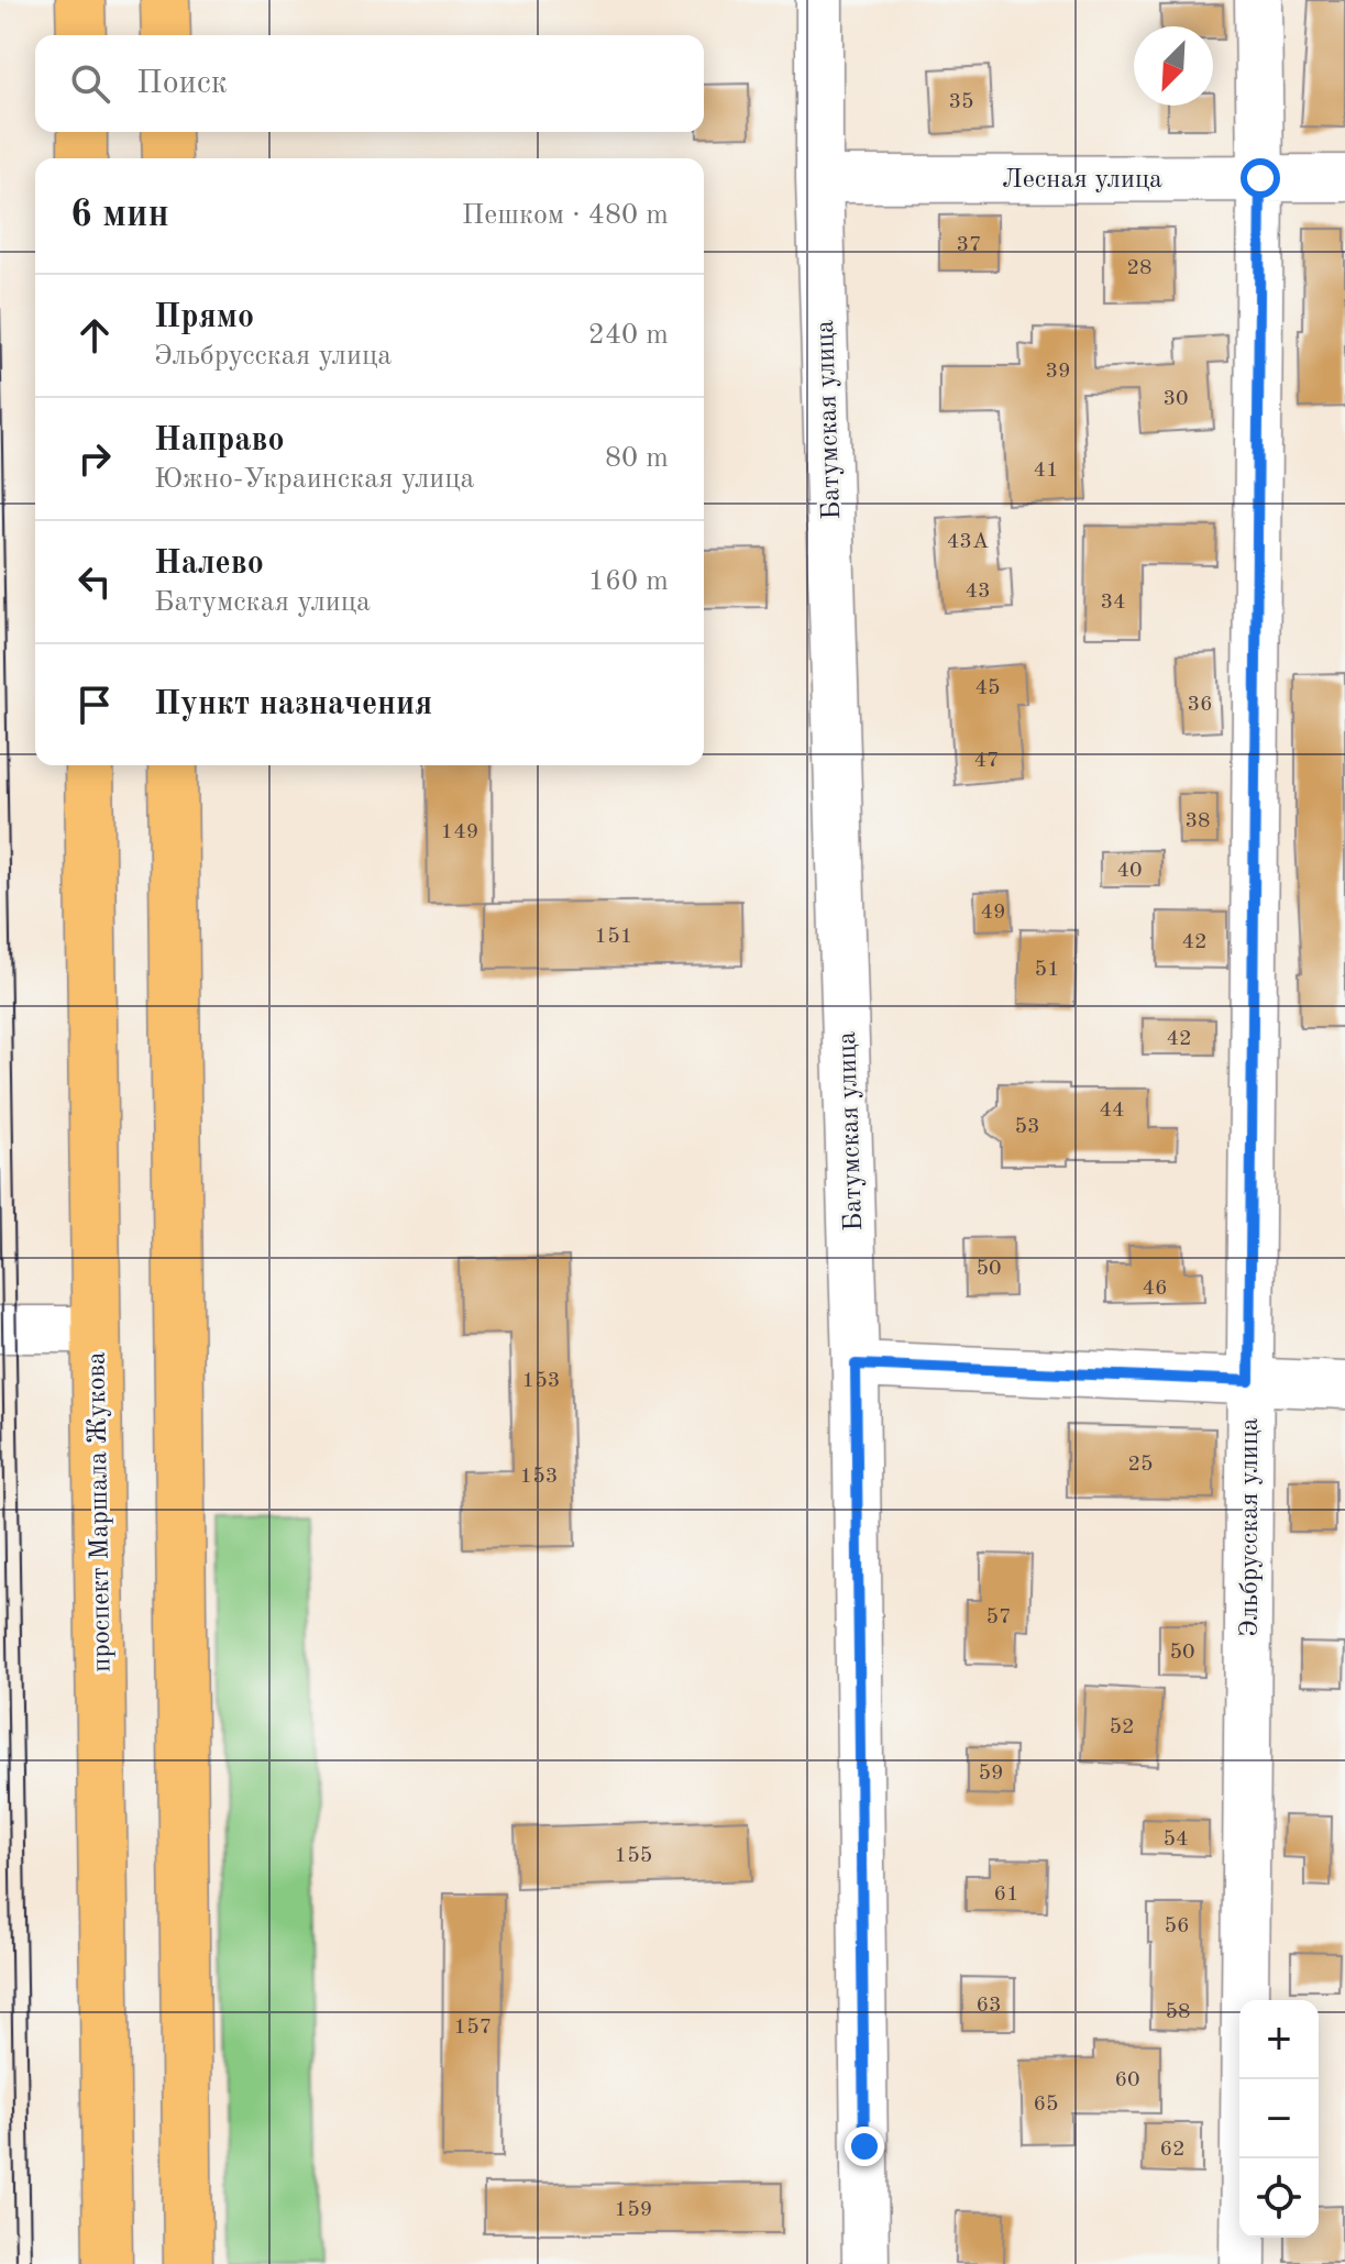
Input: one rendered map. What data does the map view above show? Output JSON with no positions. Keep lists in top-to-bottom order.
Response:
{
  "streets": {
    "highway": ["проспект Маршала Жукова"],
    "street": ["Лесная улица", "Батумская улица", "Эльбрусская улица"]
  },
  "crossings": [
    ["Лесная улица", "Батумская улица"],
    ["Лесная улица", "Эльбрусская улица"]
  ],
  "house_numbers": [
    "35",
    "37",
    "28",
    "39",
    "30",
    "41",
    "43А",
    "43",
    "34",
    "45",
    "36",
    "47",
    "38",
    "149",
    "40",
    "49",
    "151",
    "42",
    "51",
    "42",
    "44",
    "53",
    "50",
    "46",
    "153",
    "25",
    "153",
    "57",
    "50",
    "52",
    "59",
    "54",
    "155",
    "61",
    "56",
    "63",
    "58",
    "157",
    "60",
    "65",
    "62",
    "159"
  ],
  "north": "bottom left",
  "page": {
    "search": "Поиск",
    "heading": ["6 мин", "Пешком · 480 m"],
    "list": [
      ["Прямо", "Эльбрусская улица", "240 m"],
      ["Направо", "Южно-Украинская улица", "80 m"],
      ["Налево", "Батумская улица", "160 m"],
      "Пункт назначения"
    ],
    "map_buttons": ["+", "−"]
  }
}
